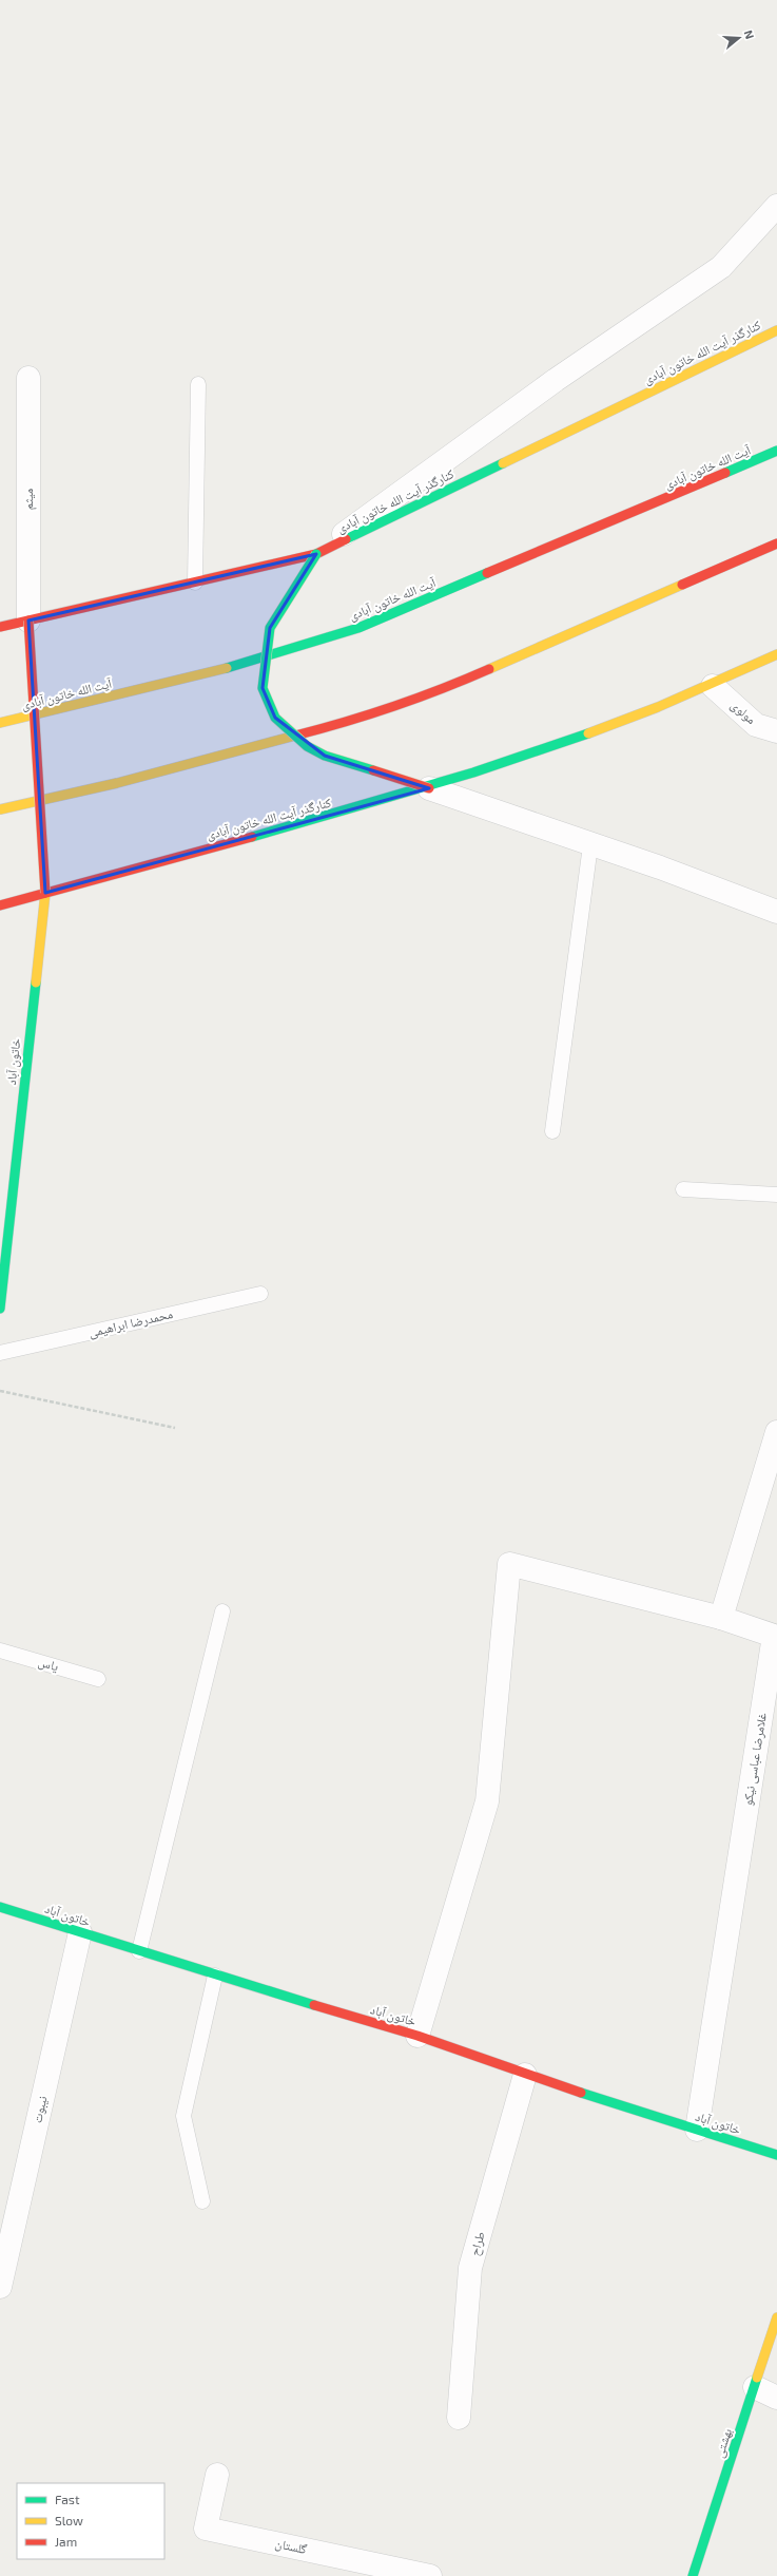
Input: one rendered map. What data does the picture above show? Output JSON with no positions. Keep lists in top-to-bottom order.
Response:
{
  "streets": {
    "main road": [
      "کنارگذر آیت الله خاتون آبادی",
      "آیت الله خاتون آبادی",
      "خاتون آباد",
      "بهشتی"
    ],
    "street": [
      "میثم",
      "مولوی",
      "غلامرضا عباسی نیکو",
      "نیبوت",
      "طراح",
      "گلستان"
    ],
    "lane": ["محمدرضا ابراهیمی", "یاس"]
  },
  "crossings": [
    ["کنارگذر آیت الله خاتون آبادی", "میثم"],
    ["کنارگذر آیت الله خاتون آبادی", "مولوی"],
    ["کنارگذر آیت الله خاتون آبادی", "خاتون آباد"],
    ["میثم", "خاتون آباد"],
    ["خاتون آباد", "غلامرضا عباسی نیکو"],
    ["خاتون آباد", "نیبوت"],
    ["خاتون آباد", "طراح"]
  ],
  "legend": ["Fast", "Slow", "Jam"],
  "north": "right"
}
